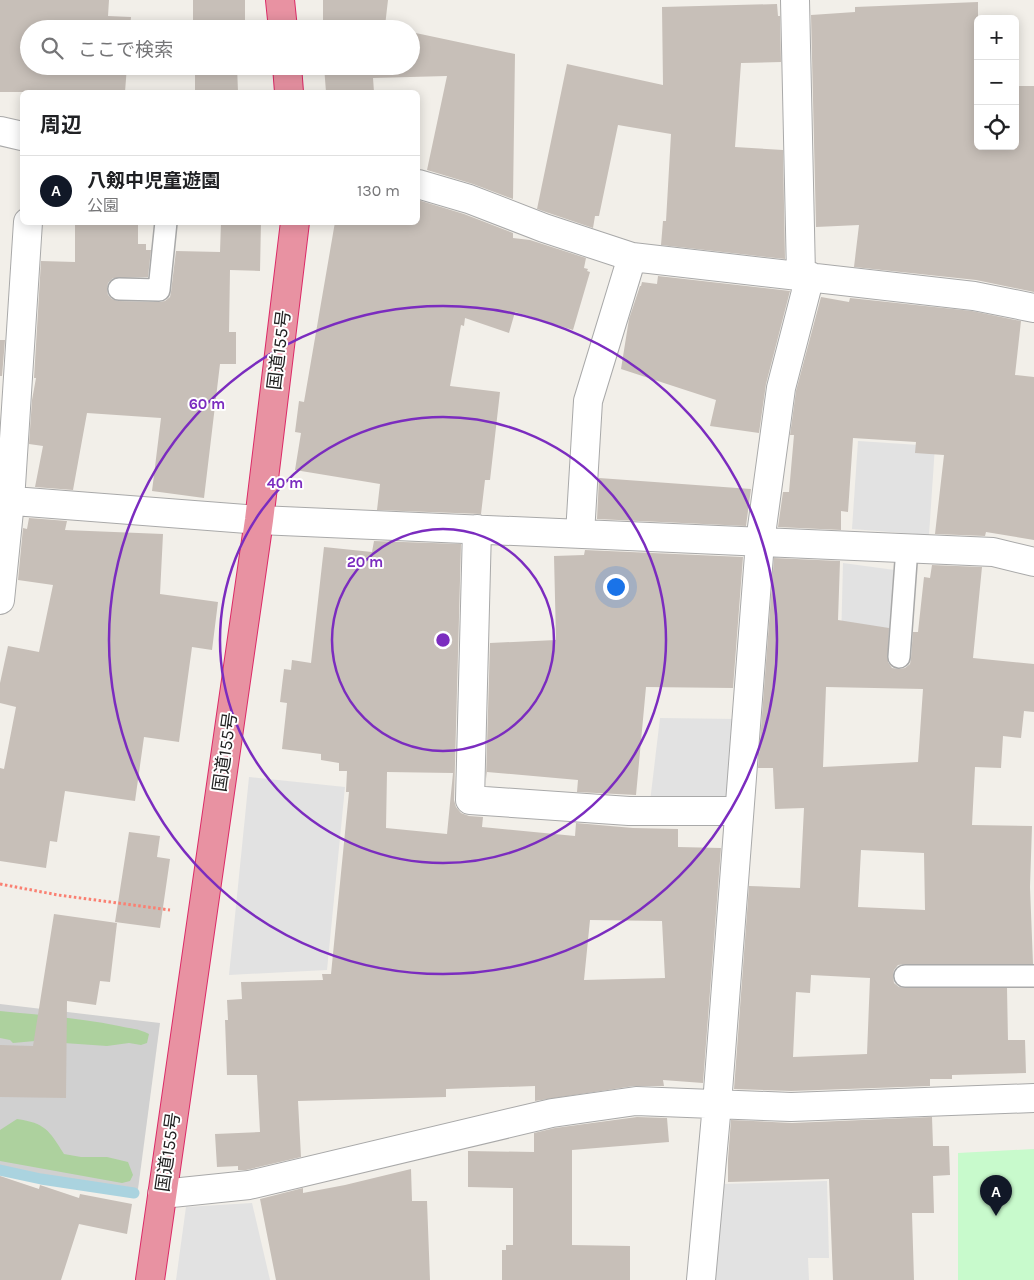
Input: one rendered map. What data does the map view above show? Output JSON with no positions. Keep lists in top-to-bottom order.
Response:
{
  "streets": {
    "highway": ["国道155号"]
  },
  "page": {
    "map_buttons": ["+", "−"],
    "search": "ここで検索",
    "heading": "周辺",
    "list": [
      {
        "mark": "A",
        "name": "八剱中児童遊園",
        "note": "公園",
        "value": "130 m"
      }
    ],
    "pins": "A"
  },
  "rings": ["60 m", "40 m", "20 m"]
}
